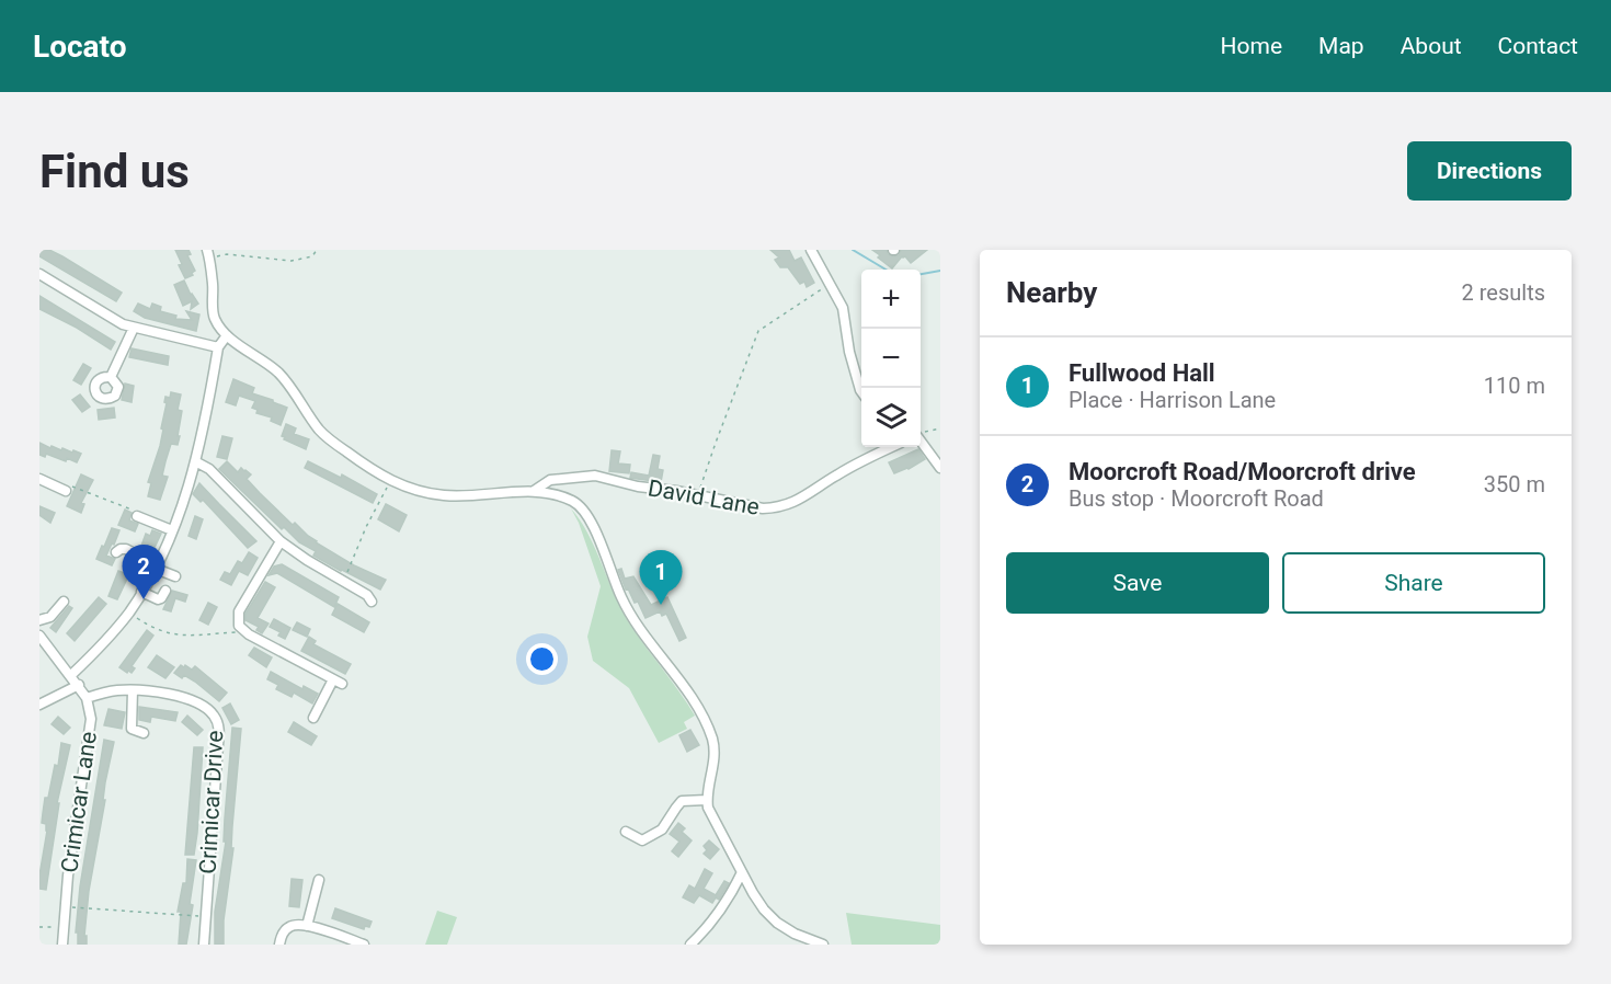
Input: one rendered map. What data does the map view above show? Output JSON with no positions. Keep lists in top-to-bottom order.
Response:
{
  "streets": {
    "street": ["David Lane", "Crimicar Lane", "Crimicar Drive"]
  },
  "crossings": [
    ["Crimicar Lane", "Crimicar Drive"]
  ],
  "page": {
    "header": "Locato",
    "nav": [
      "Home",
      "Map",
      "About",
      "Contact"
    ],
    "buttons": [
      "Directions",
      ["Save", "Share"]
    ],
    "title": "Find us",
    "heading": ["Nearby", "2 results"],
    "map_buttons": ["+", "−"],
    "list": [
      {
        "mark": "1",
        "name": "Fullwood Hall",
        "note": "Place · Harrison Lane",
        "value": "110 m"
      },
      {
        "mark": "2",
        "name": "Moorcroft Road/Moorcroft drive",
        "note": "Bus stop · Moorcroft Road",
        "value": "350 m"
      }
    ],
    "pins": ["2", "1"]
  }
}
